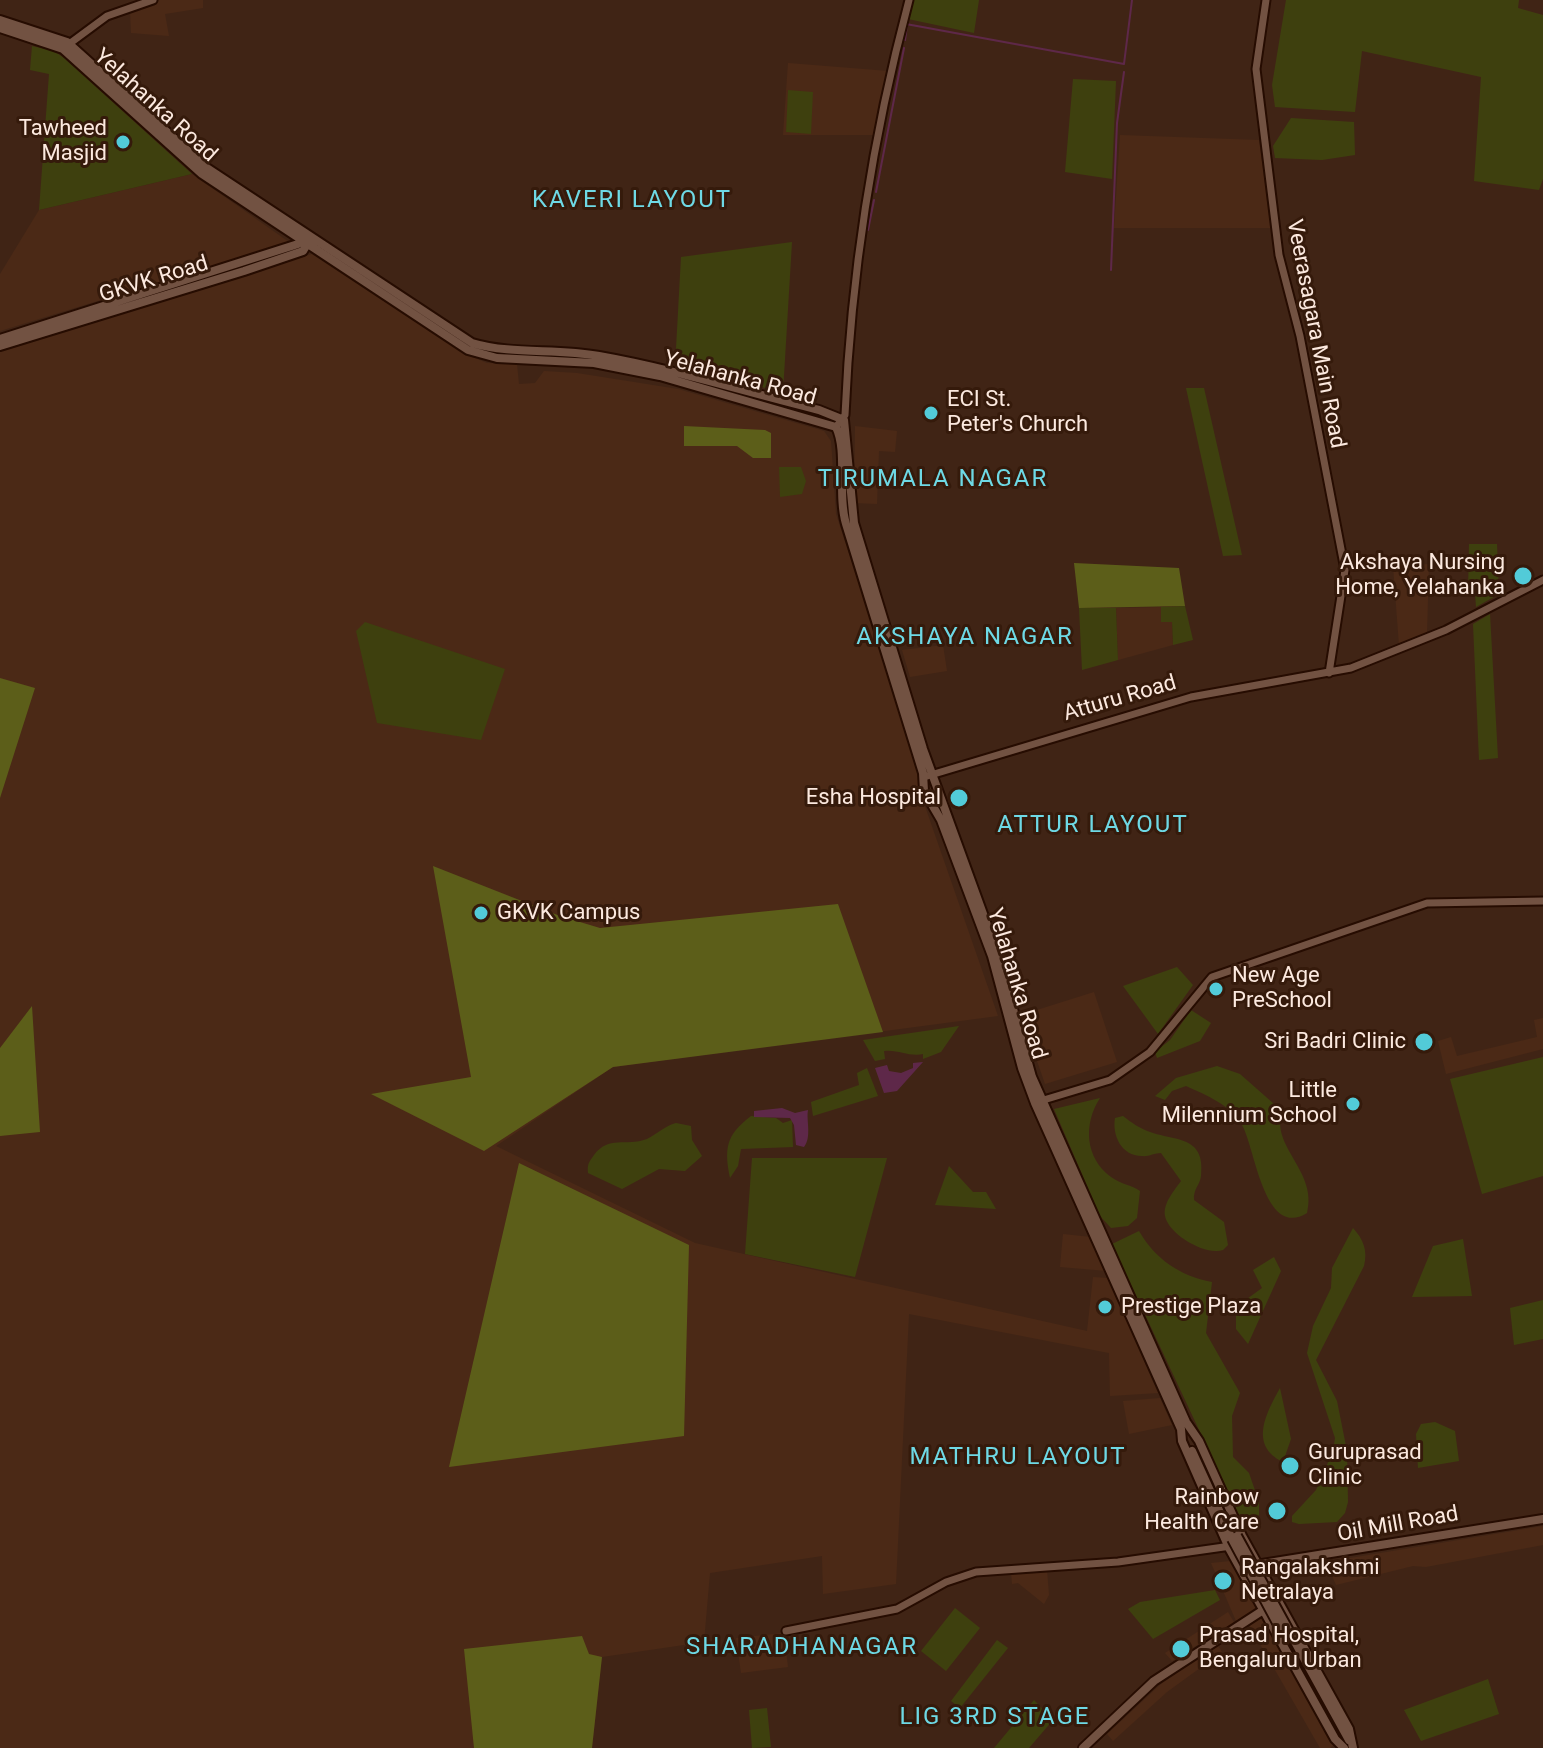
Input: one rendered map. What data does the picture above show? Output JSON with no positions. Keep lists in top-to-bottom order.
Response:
{
  "streets": {
    "main road": ["Yelahanka Road", "GKVK Road", "Oil Mill Road"],
    "street": ["Veerasagara Main Road", "Atturu Road"]
  },
  "crossings": [
    ["Yelahanka Road", "GKVK Road"],
    ["Yelahanka Road", "Atturu Road"],
    ["Veerasagara Main Road", "Atturu Road"]
  ],
  "districts": [
    "KAVERI LAYOUT",
    "TIRUMALA NAGAR",
    "AKSHAYA NAGAR",
    "ATTUR LAYOUT",
    "MATHRU LAYOUT",
    "SHARADHANAGAR",
    "LIG 3RD STAGE"
  ],
  "places": [
    "Tawheed Masjid",
    "ECI St. Peter's Church",
    "Akshaya Nursing Home, Yelahanka",
    "Esha Hospital",
    "GKVK Campus",
    "New Age PreSchool",
    "Sri Badri Clinic",
    "Little Milennium School",
    "Prestige Plaza",
    "Guruprasad Clinic",
    "Rainbow Health Care",
    "Rangalakshmi Netralaya",
    "Prasad Hospital, Bengaluru Urban"
  ]
}
